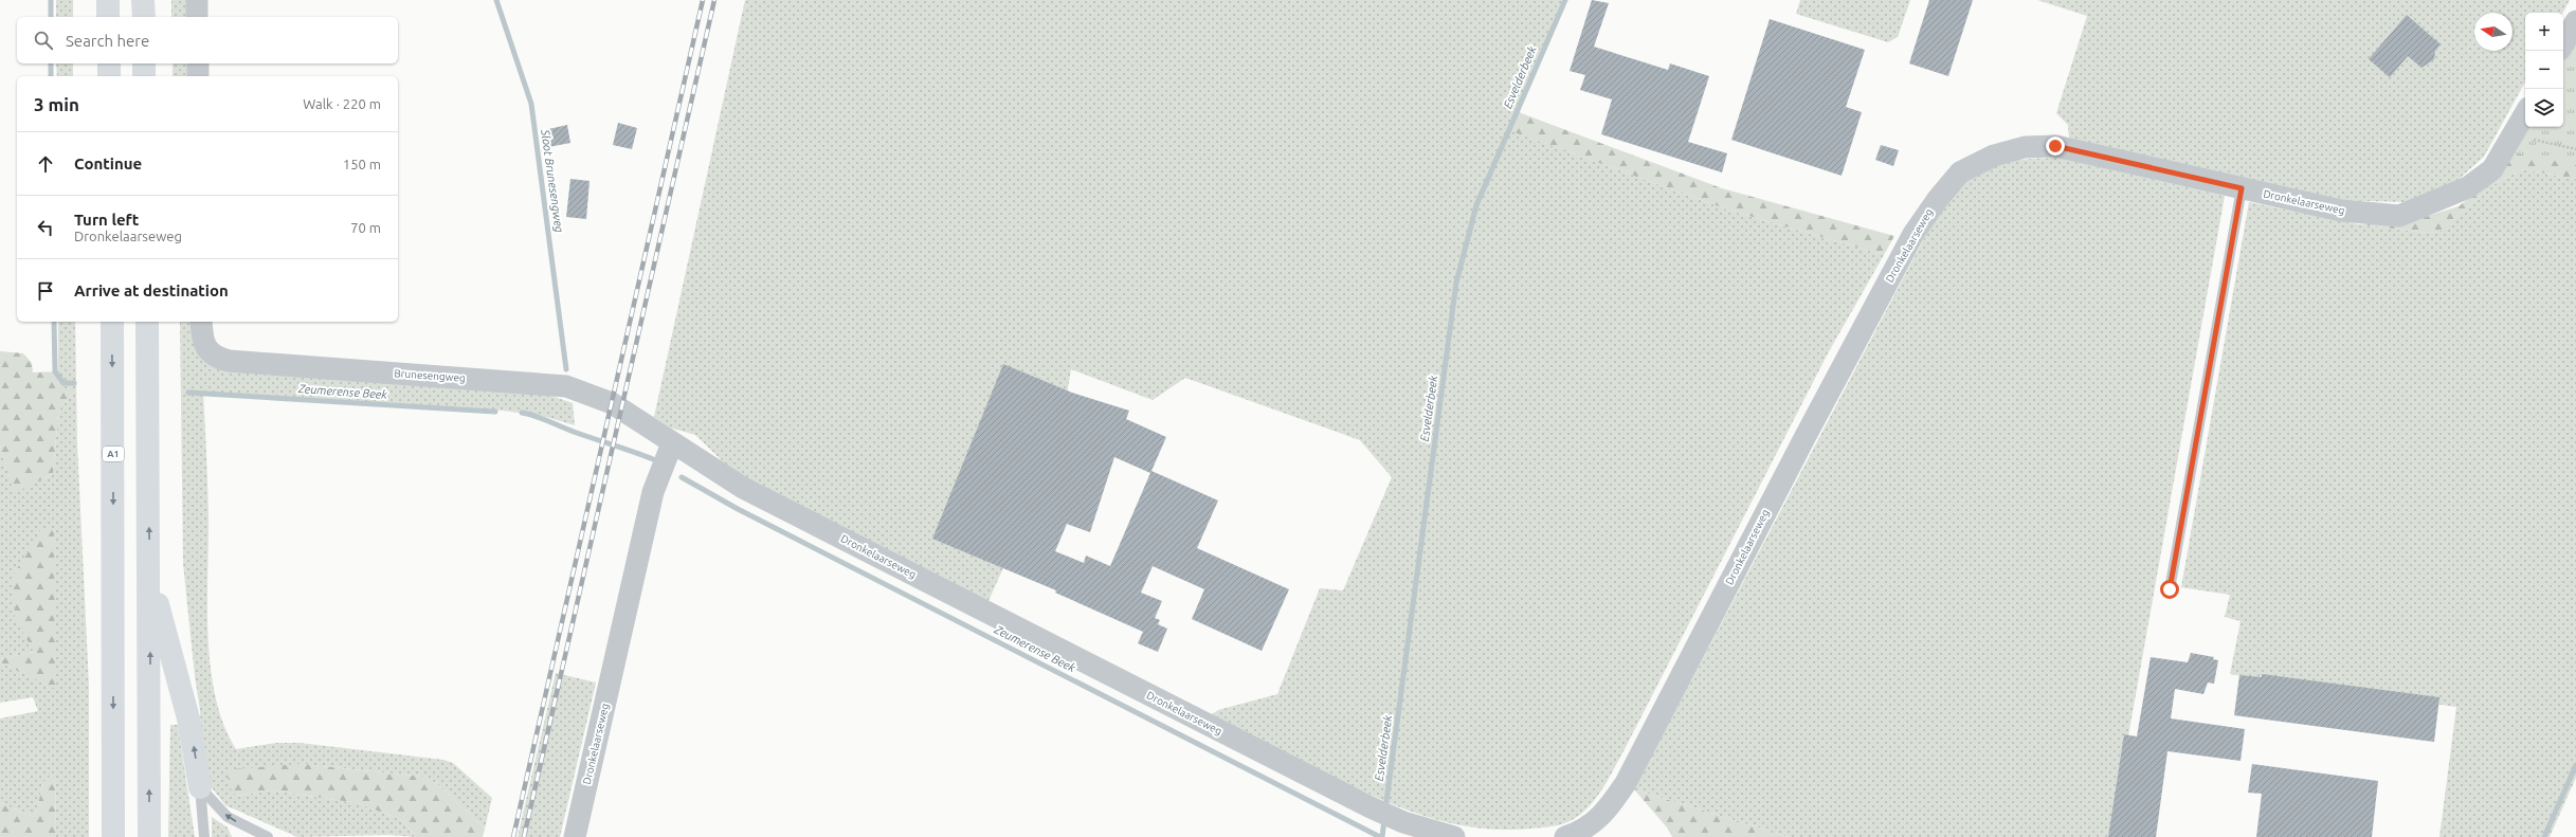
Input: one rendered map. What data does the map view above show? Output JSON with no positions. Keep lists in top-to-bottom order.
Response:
{
  "streets": {
    "highway": ["A1"],
    "street": ["Dronkelaarseweg", "Brunesengweg"]
  },
  "crossings": [
    ["Dronkelaarseweg", "Brunesengweg"]
  ],
  "water": ["Esvelderbeek", "Sloot Brunesengweg", "Zeumerense Beek"],
  "north": "left",
  "page": {
    "map_buttons": ["+", "−"],
    "search": "Search here",
    "heading": ["3 min", "Walk · 220 m"],
    "list": [
      ["Continue", "150 m"],
      ["Turn left", "Dronkelaarseweg", "70 m"],
      "Arrive at destination"
    ]
  }
}
